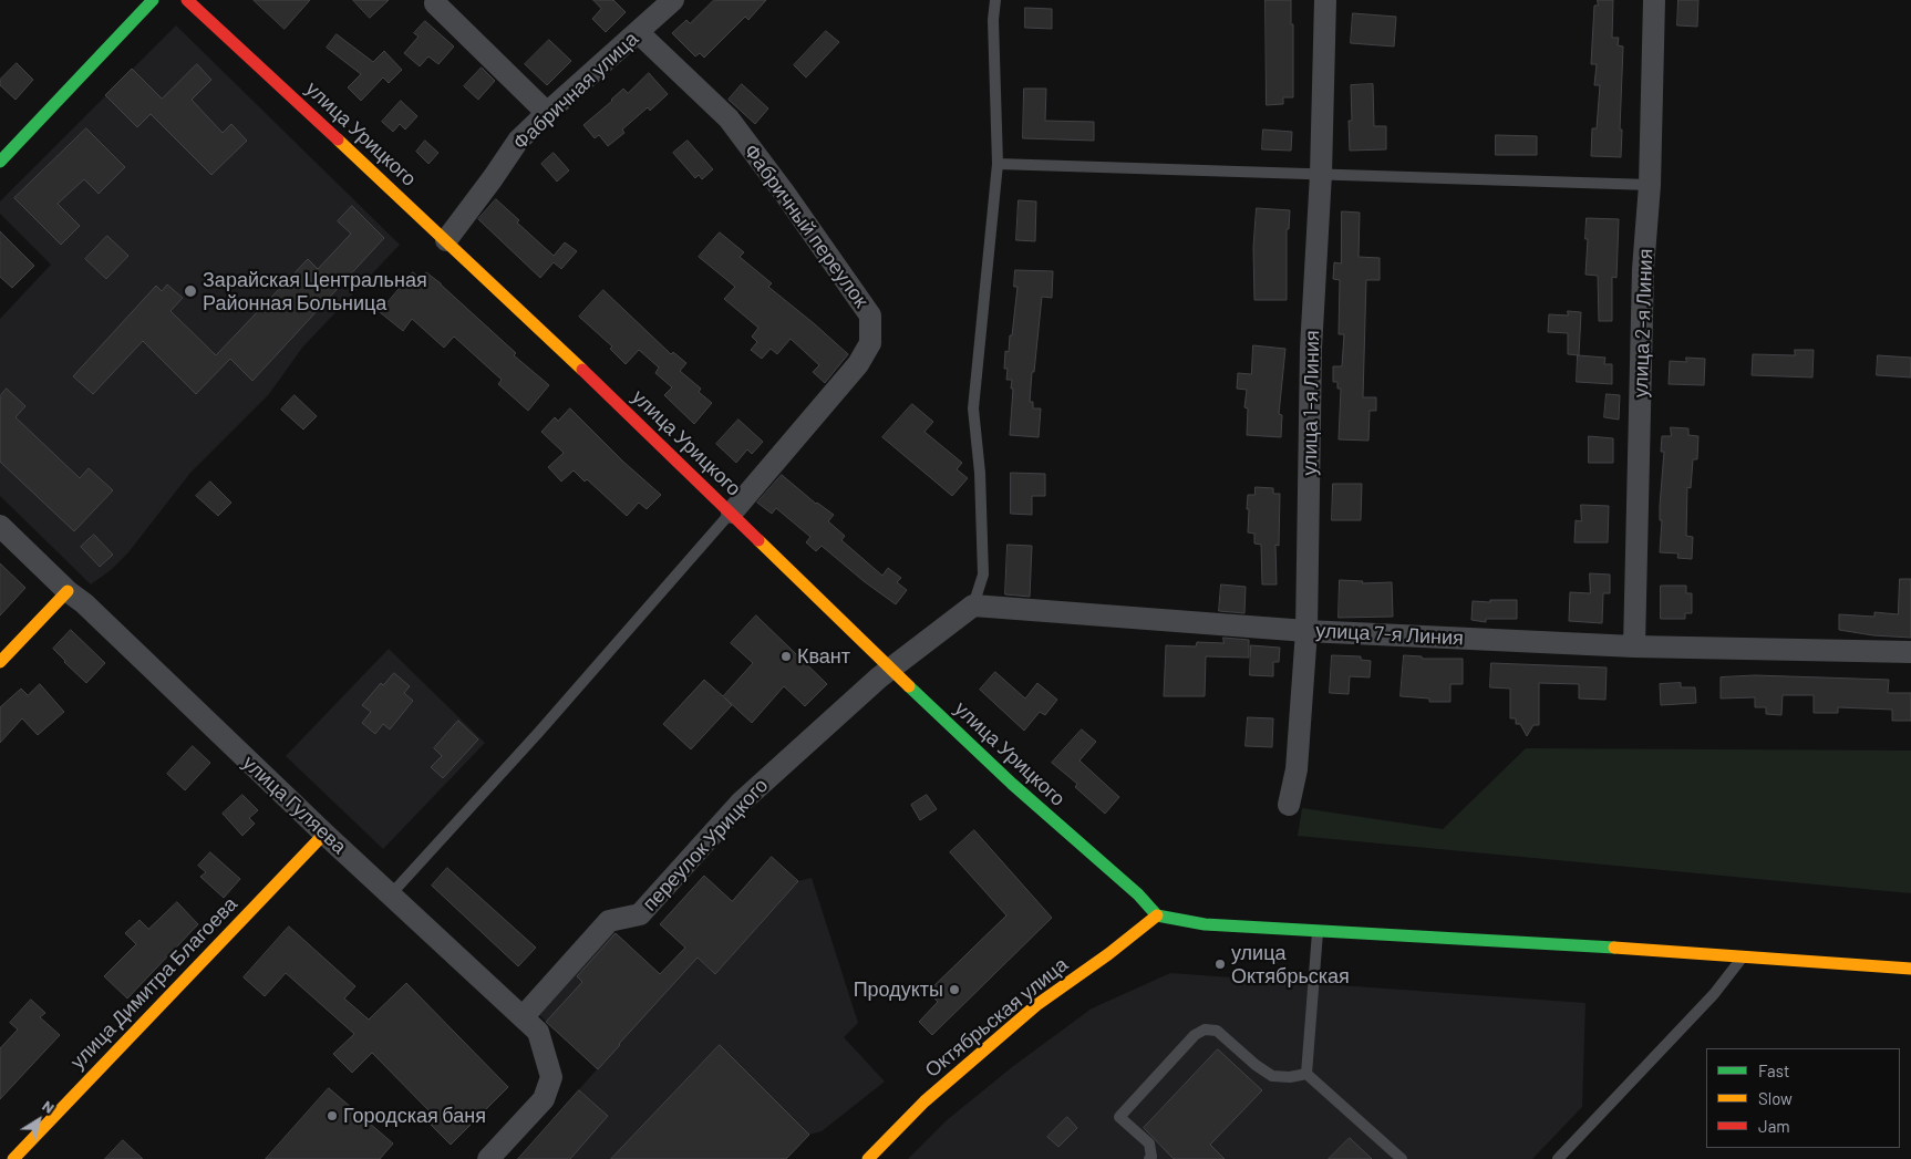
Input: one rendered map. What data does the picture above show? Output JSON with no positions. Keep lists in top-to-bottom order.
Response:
{
  "streets": {
    "main road": ["улица Урицкого", "улица Димитра Благоева", "Октябрьская улица"],
    "street": [
      "Фабричная улица",
      "Фабричный переулок",
      "улица 2-я Линия",
      "улица 1-я Линия",
      "улица 7-я Линия",
      "улица Гуляева",
      "переулок Урицкого"
    ]
  },
  "crossings": [
    ["Фабричная улица", "улица Урицкого"],
    ["Фабричная улица", "Фабричный переулок"],
    ["улица Урицкого", "Фабричный переулок"],
    ["улица Урицкого", "переулок Урицкого"],
    ["улица Урицкого", "Октябрьская улица"],
    ["улица 2-я Линия", "улица 7-я Линия"],
    ["улица 1-я Линия", "улица 7-я Линия"],
    ["улица Гуляева", "переулок Урицкого"],
    ["улица Гуляева", "улица Димитра Благоева"]
  ],
  "places": [
    "Зарайская Центральная Районная Больница",
    "Квант",
    "улица Октябрьская",
    "Продукты",
    "Городская баня"
  ],
  "legend": ["Fast", "Slow", "Jam"],
  "north": "top right"
}
